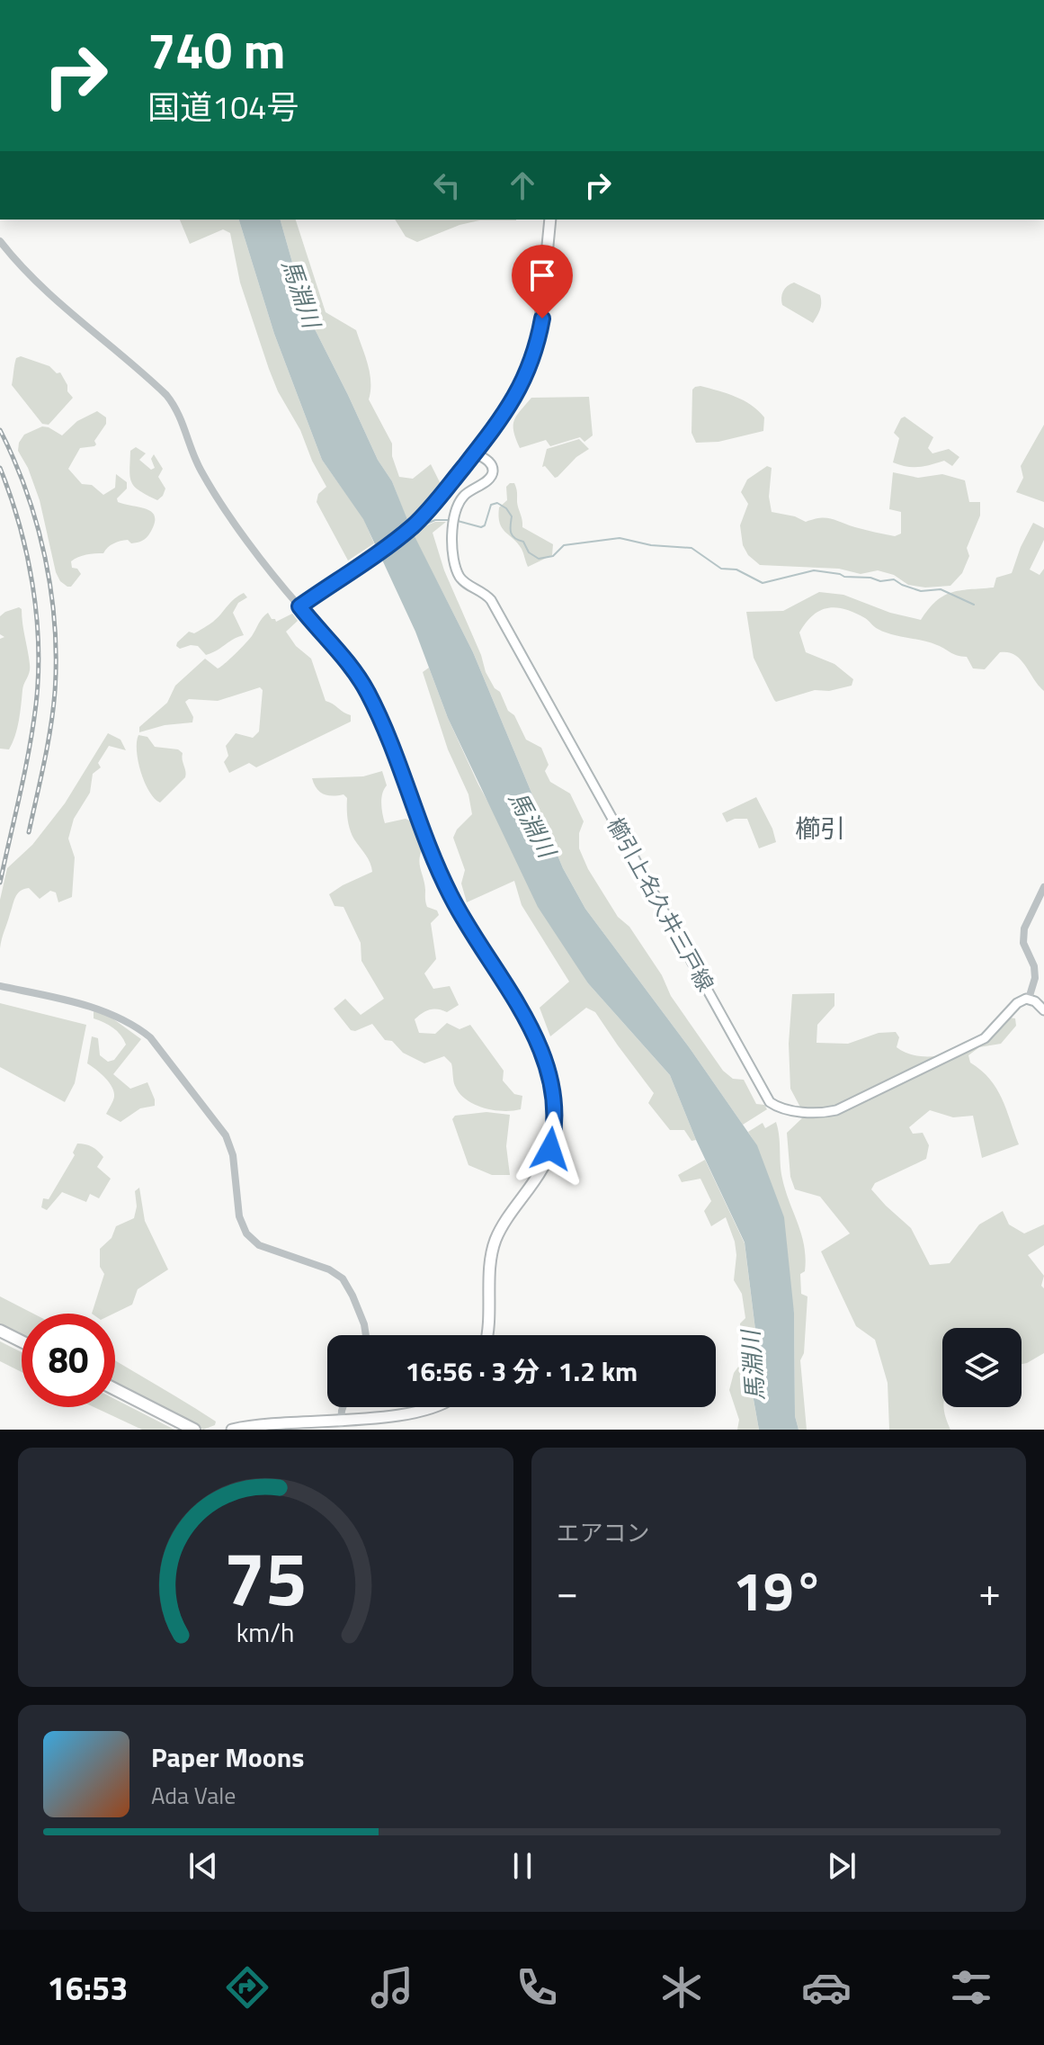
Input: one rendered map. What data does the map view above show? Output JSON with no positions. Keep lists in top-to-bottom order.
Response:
{
  "streets": {
    "main road": ["櫛引上名久井三戸線"]
  },
  "districts": ["櫛引"],
  "water": ["馬淵川"],
  "page": {
    "turn": ["740 m", "国道104号"],
    "limit": "80",
    "trip": "16:56 · 3 分 · 1.2 km",
    "tile": "エアコン",
    "heat": ["−", "19°", "+"],
    "song": ["Paper Moons", "Ada Vale"],
    "tabs": "16:53",
    "gauge": ["75", "km/h"]
  }
}
